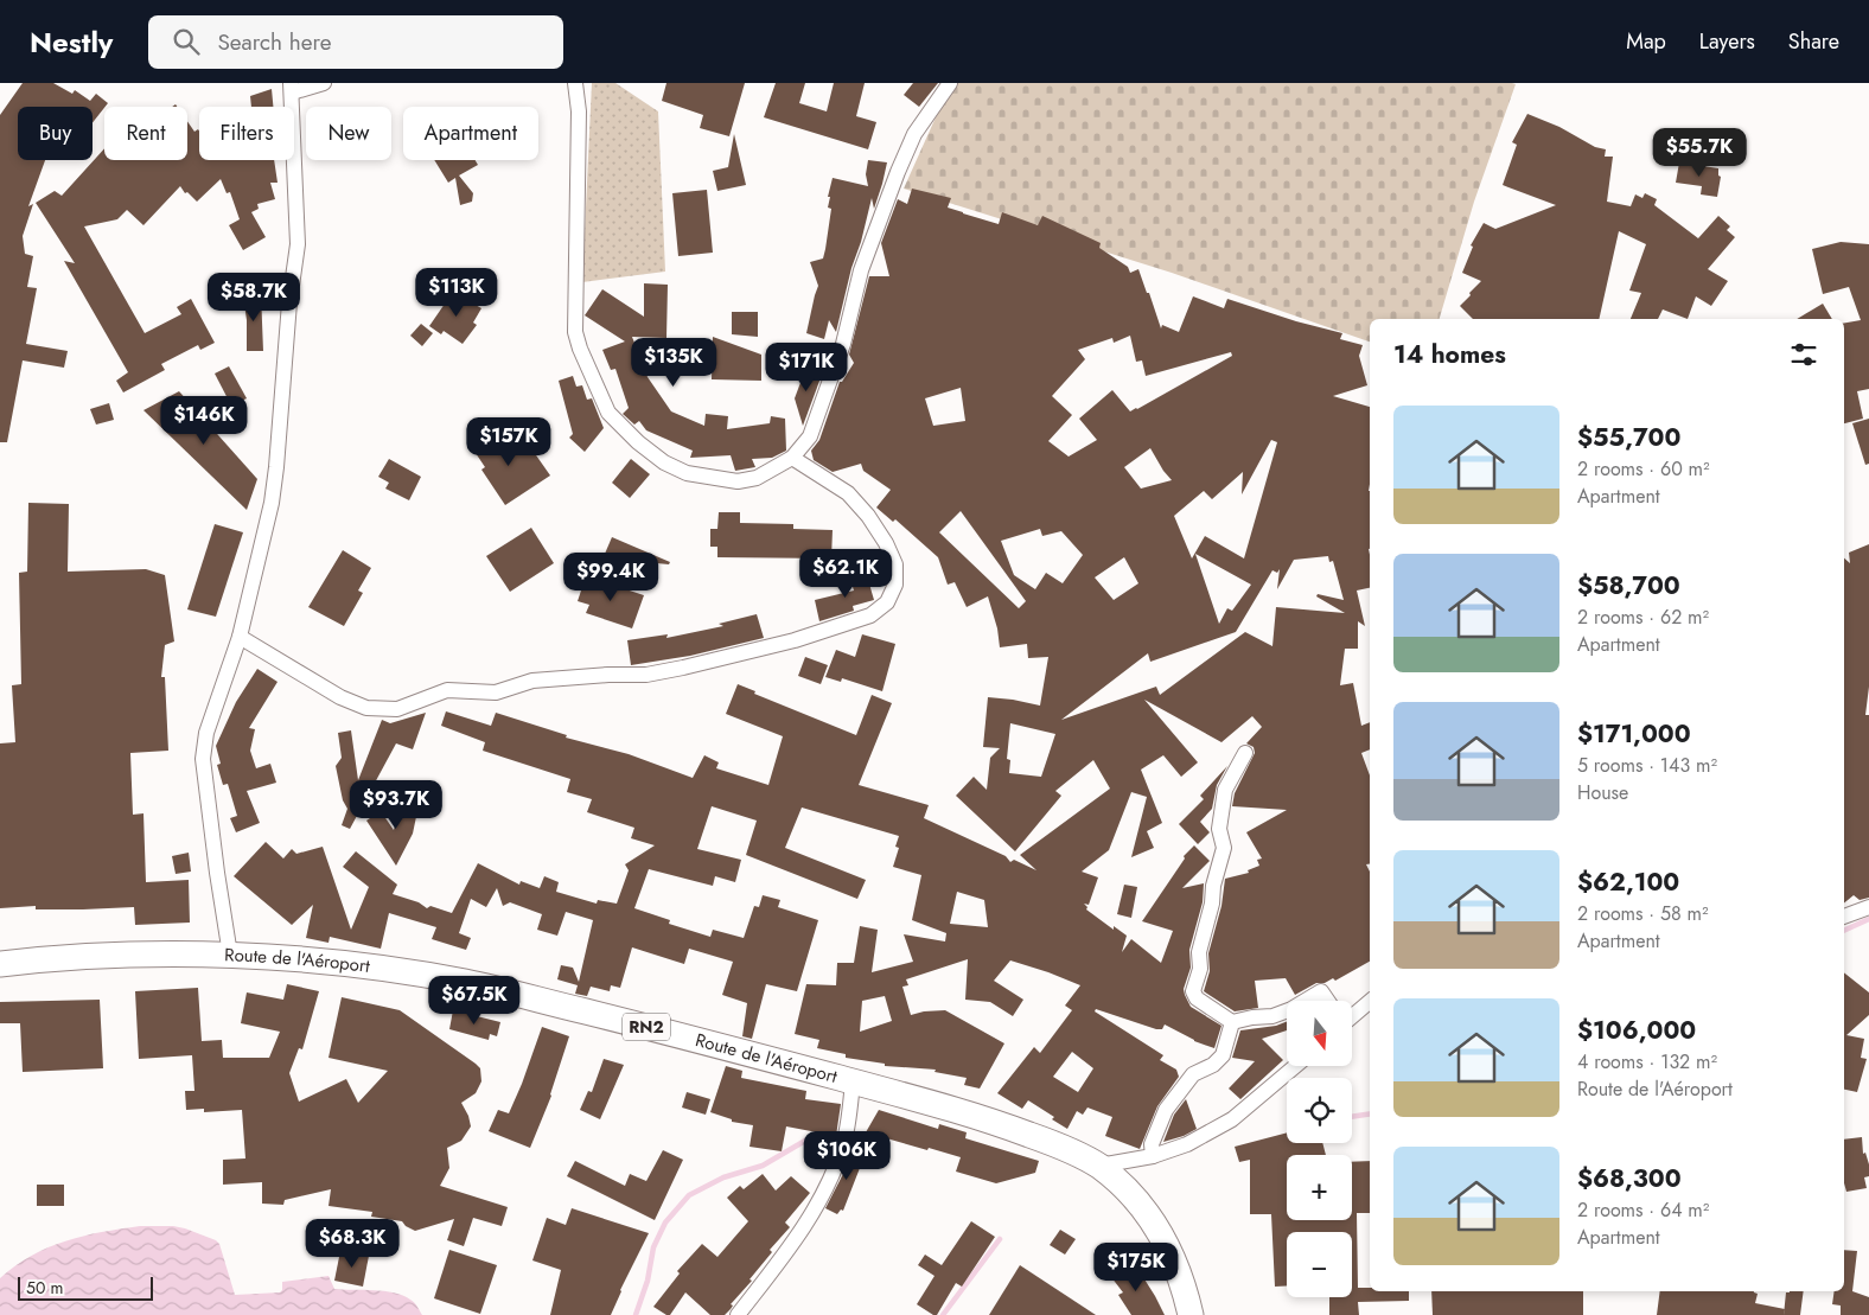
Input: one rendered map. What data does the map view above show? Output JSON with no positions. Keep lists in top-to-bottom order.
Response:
{
  "streets": {
    "highway": ["Route de l'Aéroport", "RN2"]
  },
  "scale_bar": "50 m",
  "north": "bottom",
  "page": {
    "header": "Nestly",
    "search": "Search here",
    "nav": ["Map", "Layers", "Share"],
    "chip": [
      "Buy",
      "Rent",
      "Filters",
      "New",
      "Apartment"
    ],
    "price": [
      "$55.7K",
      "$113K",
      "$58.7K",
      "$135K",
      "$171K",
      "$146K",
      "$157K",
      "$62.1K",
      "$99.4K",
      "$93.7K",
      "$67.5K",
      "$106K",
      "$68.3K",
      "$175K"
    ],
    "heading": "14 homes",
    "list": [
      {
        "name": "$55,700",
        "note": "2 rooms · 60 m² · Apartment"
      },
      {
        "name": "$58,700",
        "note": "2 rooms · 62 m² · Apartment"
      },
      {
        "name": "$171,000",
        "note": "5 rooms · 143 m² · House"
      },
      {
        "name": "$62,100",
        "note": "2 rooms · 58 m² · Apartment"
      },
      {
        "name": "$106,000",
        "note": "4 rooms · 132 m² · Route de l'Aéroport"
      },
      {
        "name": "$68,300",
        "note": "2 rooms · 64 m² · Apartment"
      }
    ],
    "map_buttons": ["+", "−"],
    "scale": "50 m"
  }
}
